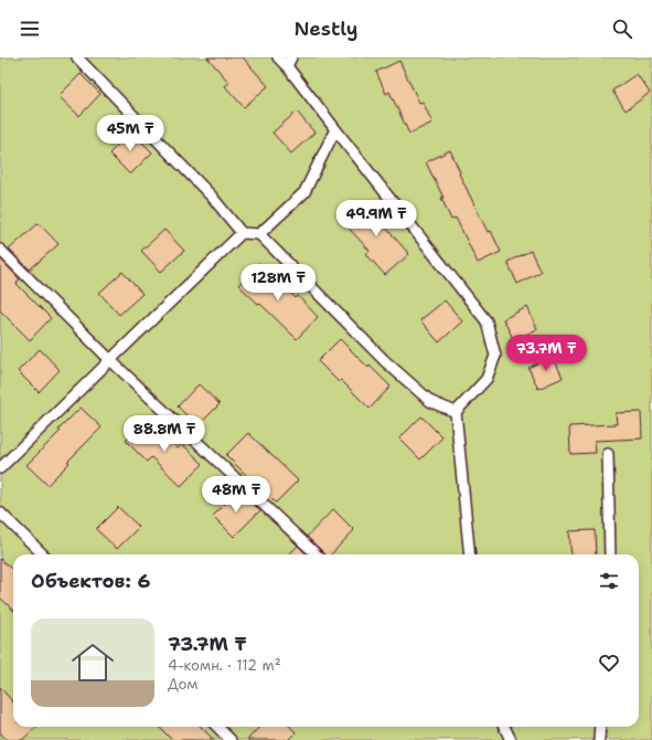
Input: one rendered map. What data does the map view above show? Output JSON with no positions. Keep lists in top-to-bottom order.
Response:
{
  "page": {
    "header": "Nestly",
    "price": [
      "45M ₸",
      "49.9M ₸",
      "128M ₸",
      "73.7M ₸",
      "88.8M ₸",
      "48M ₸"
    ],
    "heading": "Объектов: 6",
    "list": [
      {
        "name": "73.7M ₸",
        "note": "4-комн. · 112 m² · Дом"
      }
    ]
  }
}
